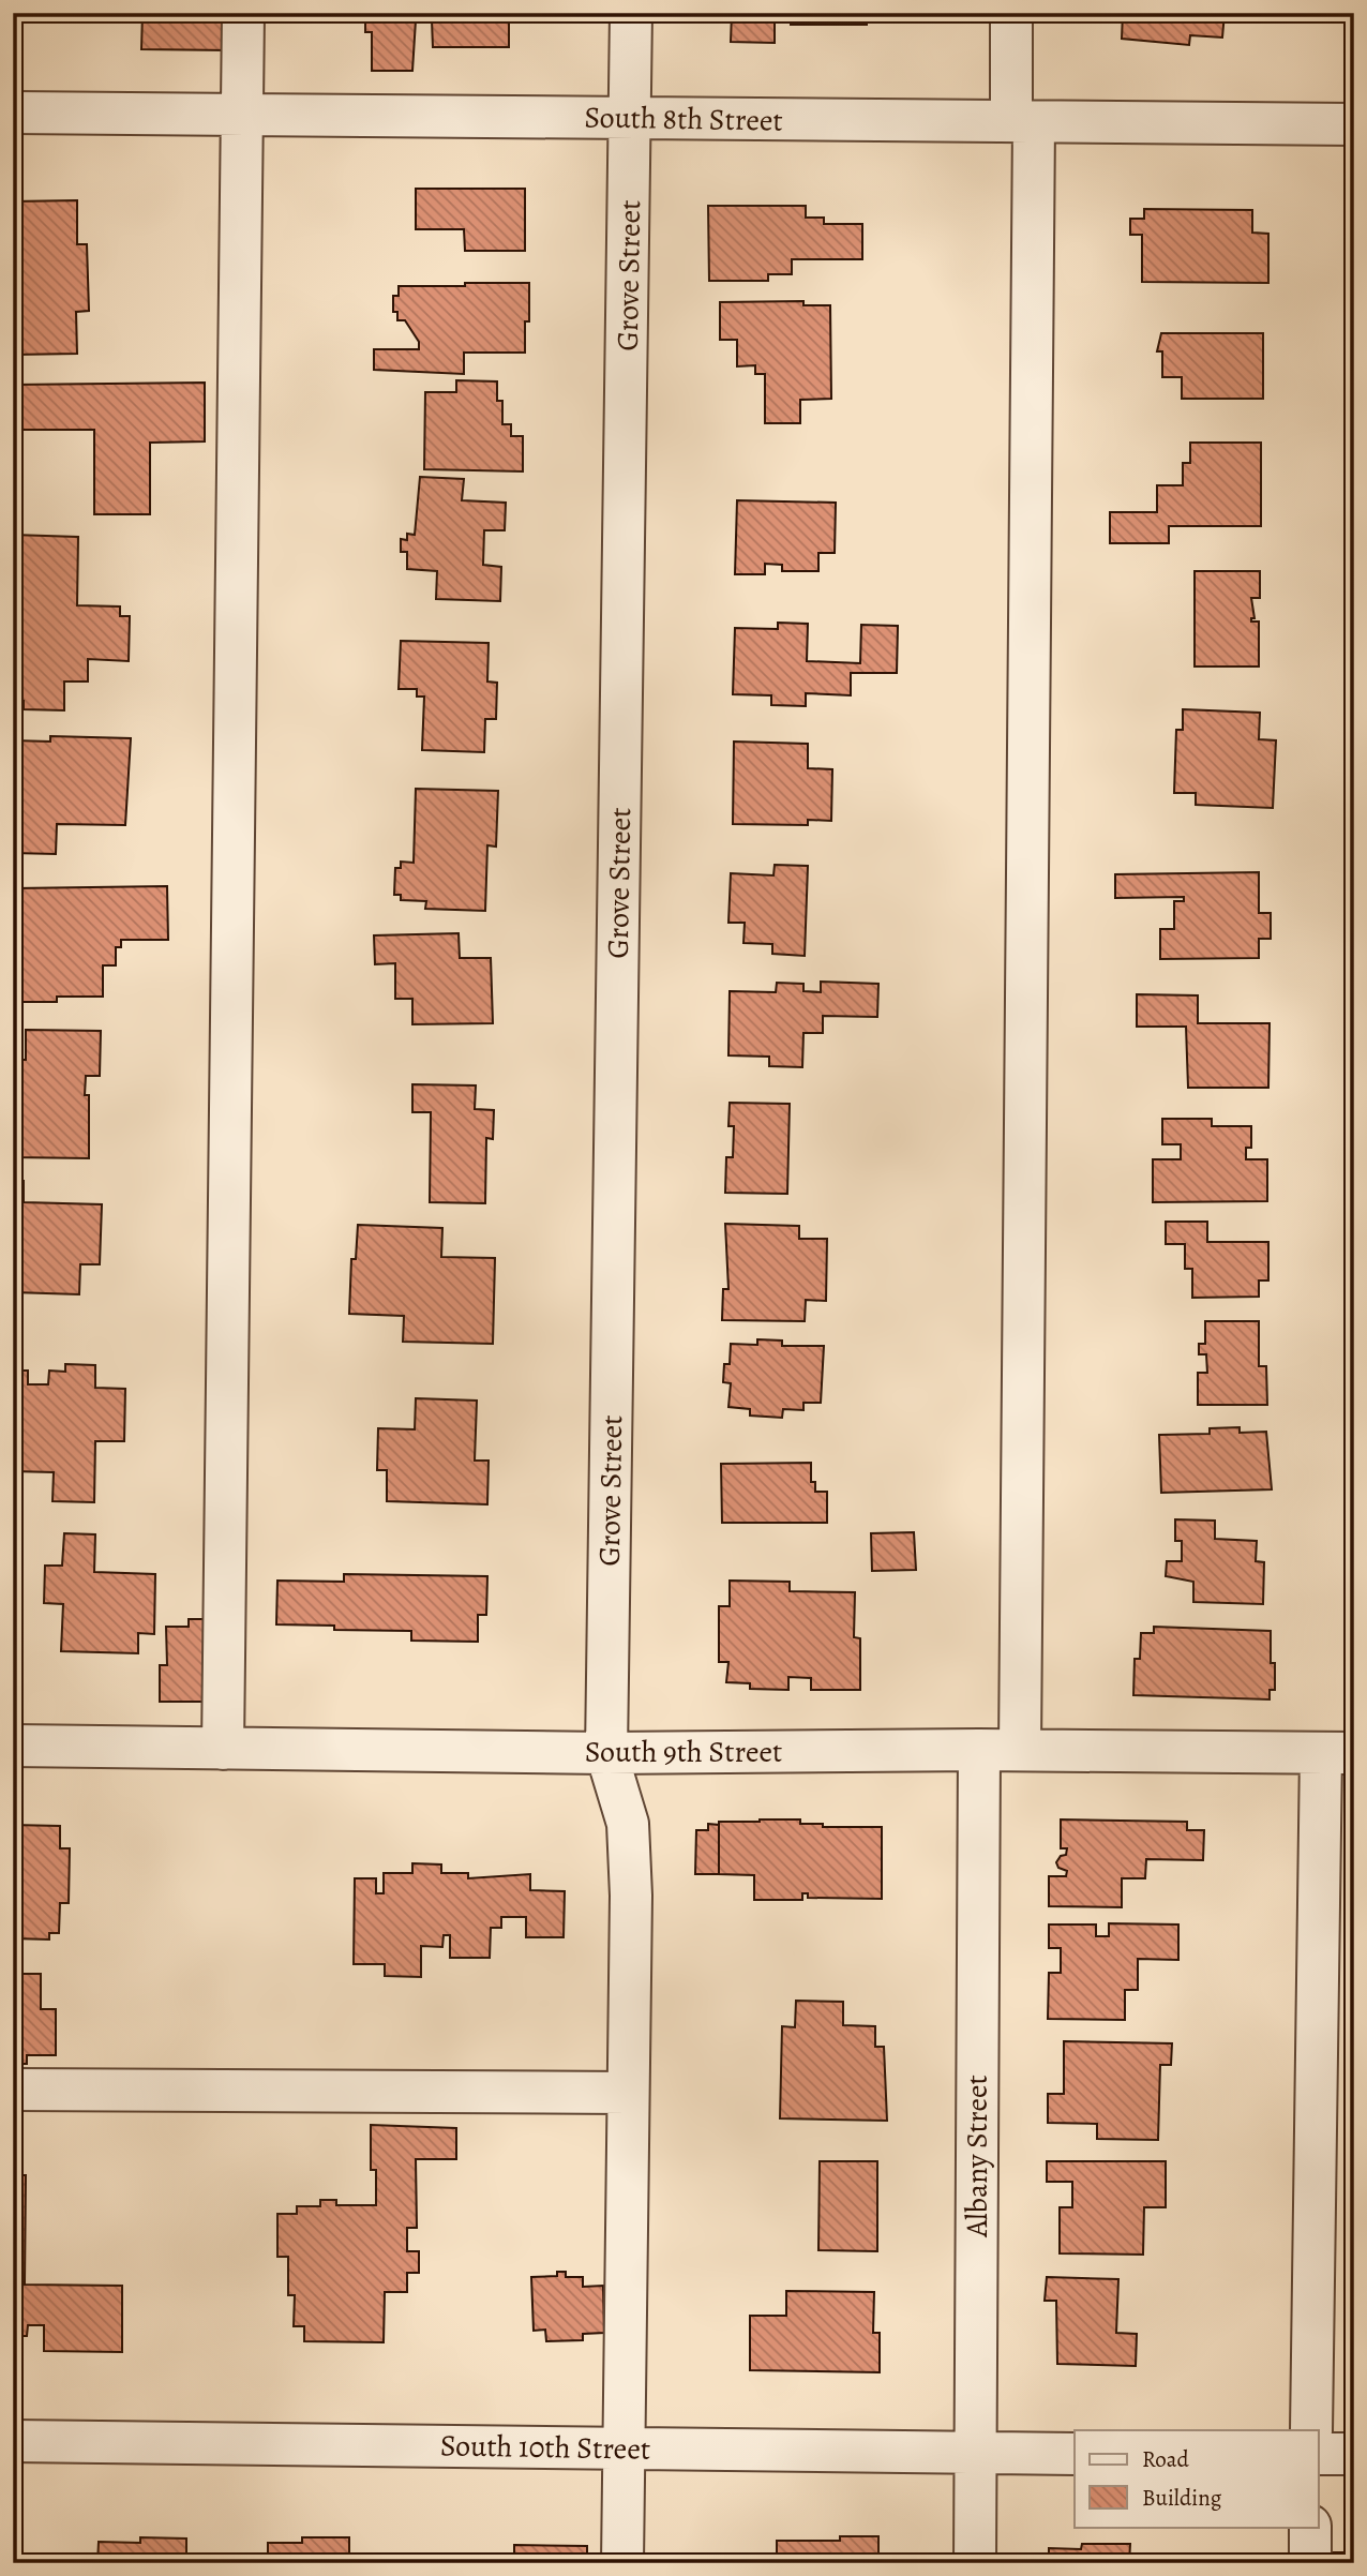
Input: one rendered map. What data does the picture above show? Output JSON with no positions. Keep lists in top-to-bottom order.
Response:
{
  "streets": {
    "street": [
      "South 8th Street",
      "Grove Street",
      "South 9th Street",
      "Albany Street",
      "South 10th Street"
    ]
  },
  "crossings": [
    ["South 8th Street", "Grove Street"],
    ["Grove Street", "South 9th Street"],
    ["Grove Street", "South 10th Street"],
    ["South 9th Street", "Albany Street"],
    ["Albany Street", "South 10th Street"]
  ],
  "legend": ["Road", "Building"]
}
